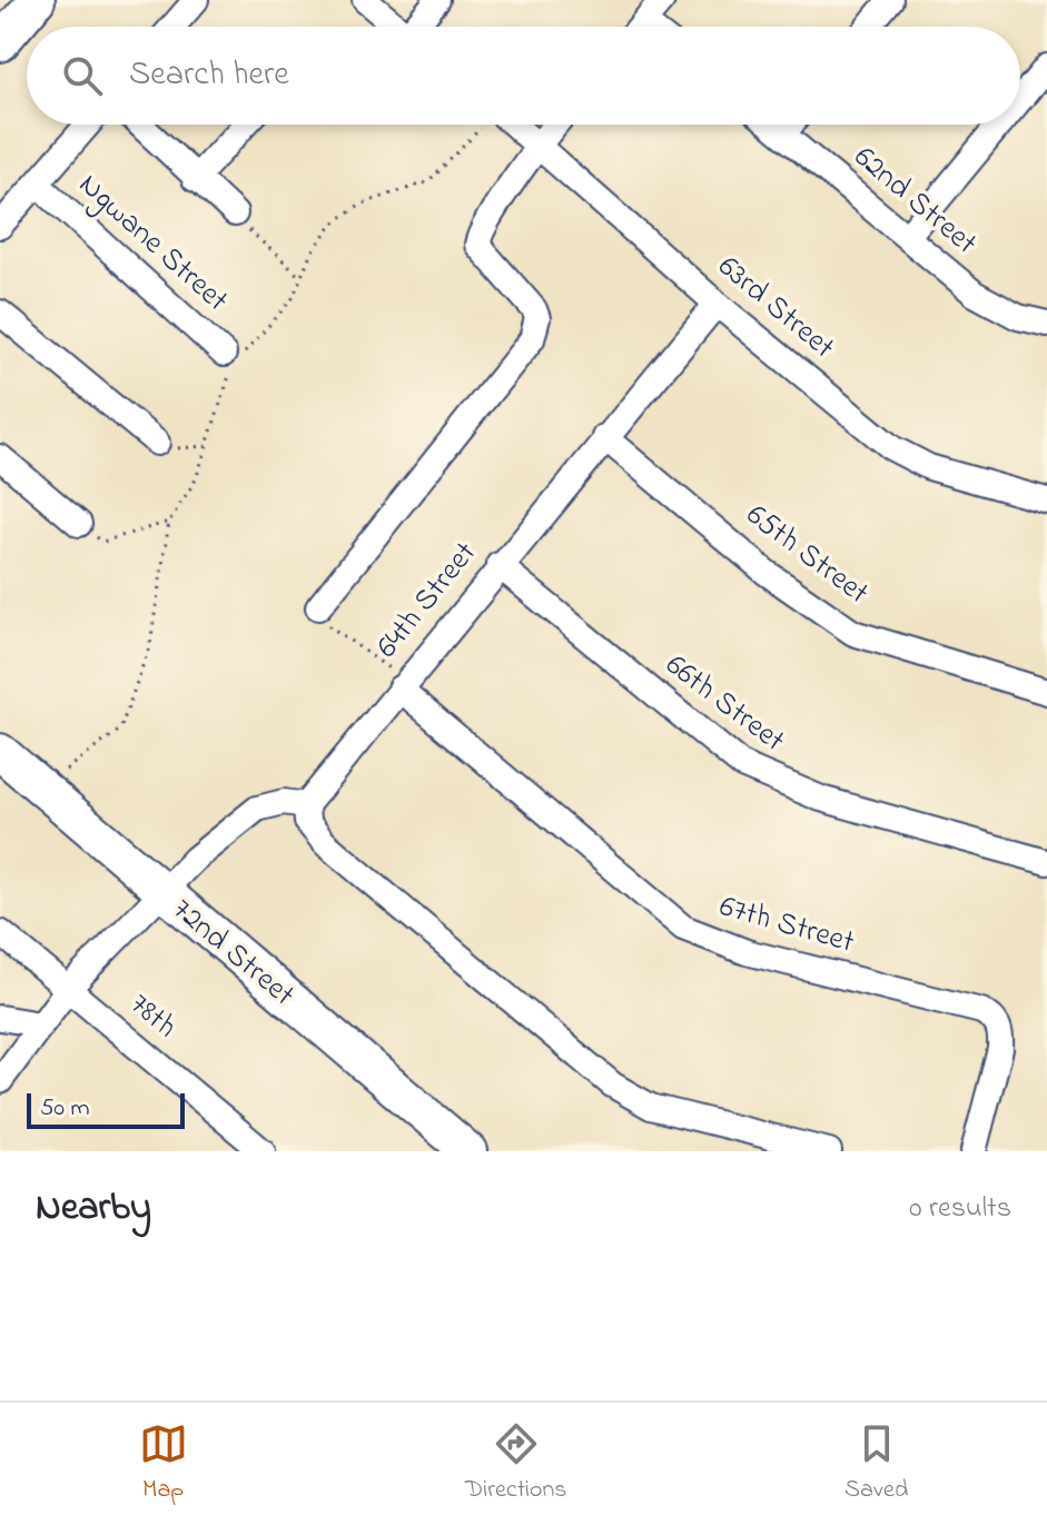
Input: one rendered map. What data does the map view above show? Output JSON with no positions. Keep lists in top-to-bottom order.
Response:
{
  "streets": {
    "street": [
      "62nd Street",
      "Ngwane Street",
      "63rd Street",
      "65th Street",
      "64th Street",
      "66th Street",
      "67th Street",
      "72nd Street",
      "78th"
    ]
  },
  "crossings": [
    ["63rd Street", "64th Street"],
    ["65th Street", "64th Street"],
    ["64th Street", "66th Street"],
    ["64th Street", "67th Street"]
  ],
  "scale_bar": "50 m",
  "page": {
    "search": "Search here",
    "scale": "50 m",
    "heading": ["Nearby", "0 results"],
    "nav": ["Map", "Directions", "Saved"]
  }
}
